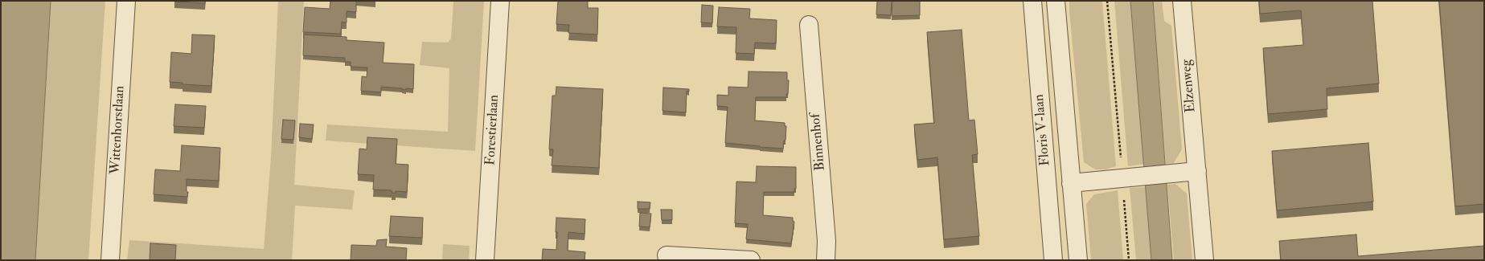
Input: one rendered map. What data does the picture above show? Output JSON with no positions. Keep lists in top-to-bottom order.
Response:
{
  "streets": {
    "street": [
      "Elzenweg",
      "Wittenhorstlaan",
      "Forestierlaan",
      "Floris V-laan",
      "Binnenhof"
    ]
  }
}
